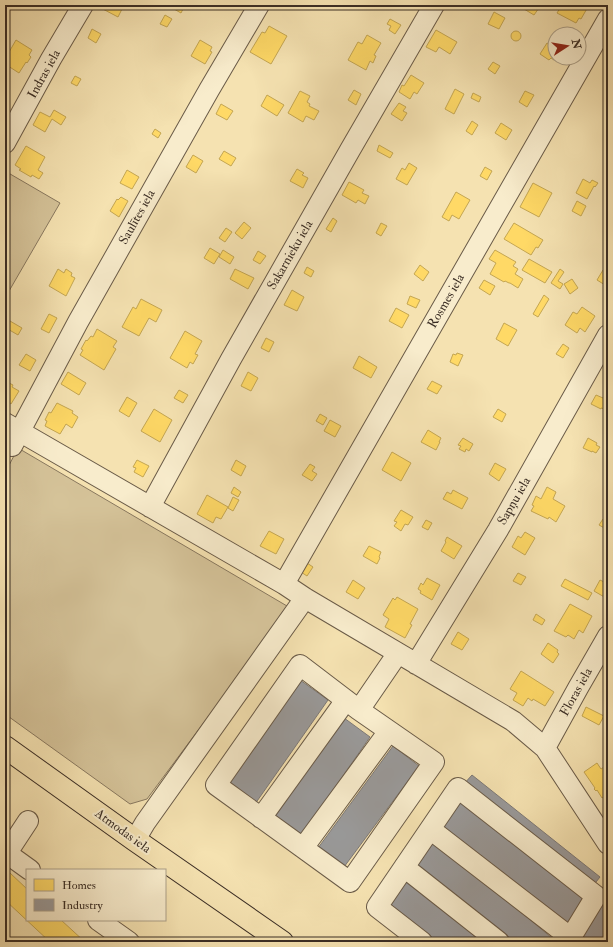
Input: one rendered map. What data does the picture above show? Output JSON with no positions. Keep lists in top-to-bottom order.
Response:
{
  "streets": {
    "main road": ["Atmodas iela"],
    "street": [
      "Indras iela",
      "Saulītes iela",
      "Sakarnieku iela",
      "Rosmes iela",
      "Sapņu iela",
      "Floras iela"
    ]
  },
  "legend": ["Homes", "Industry"],
  "north": "right"
}
